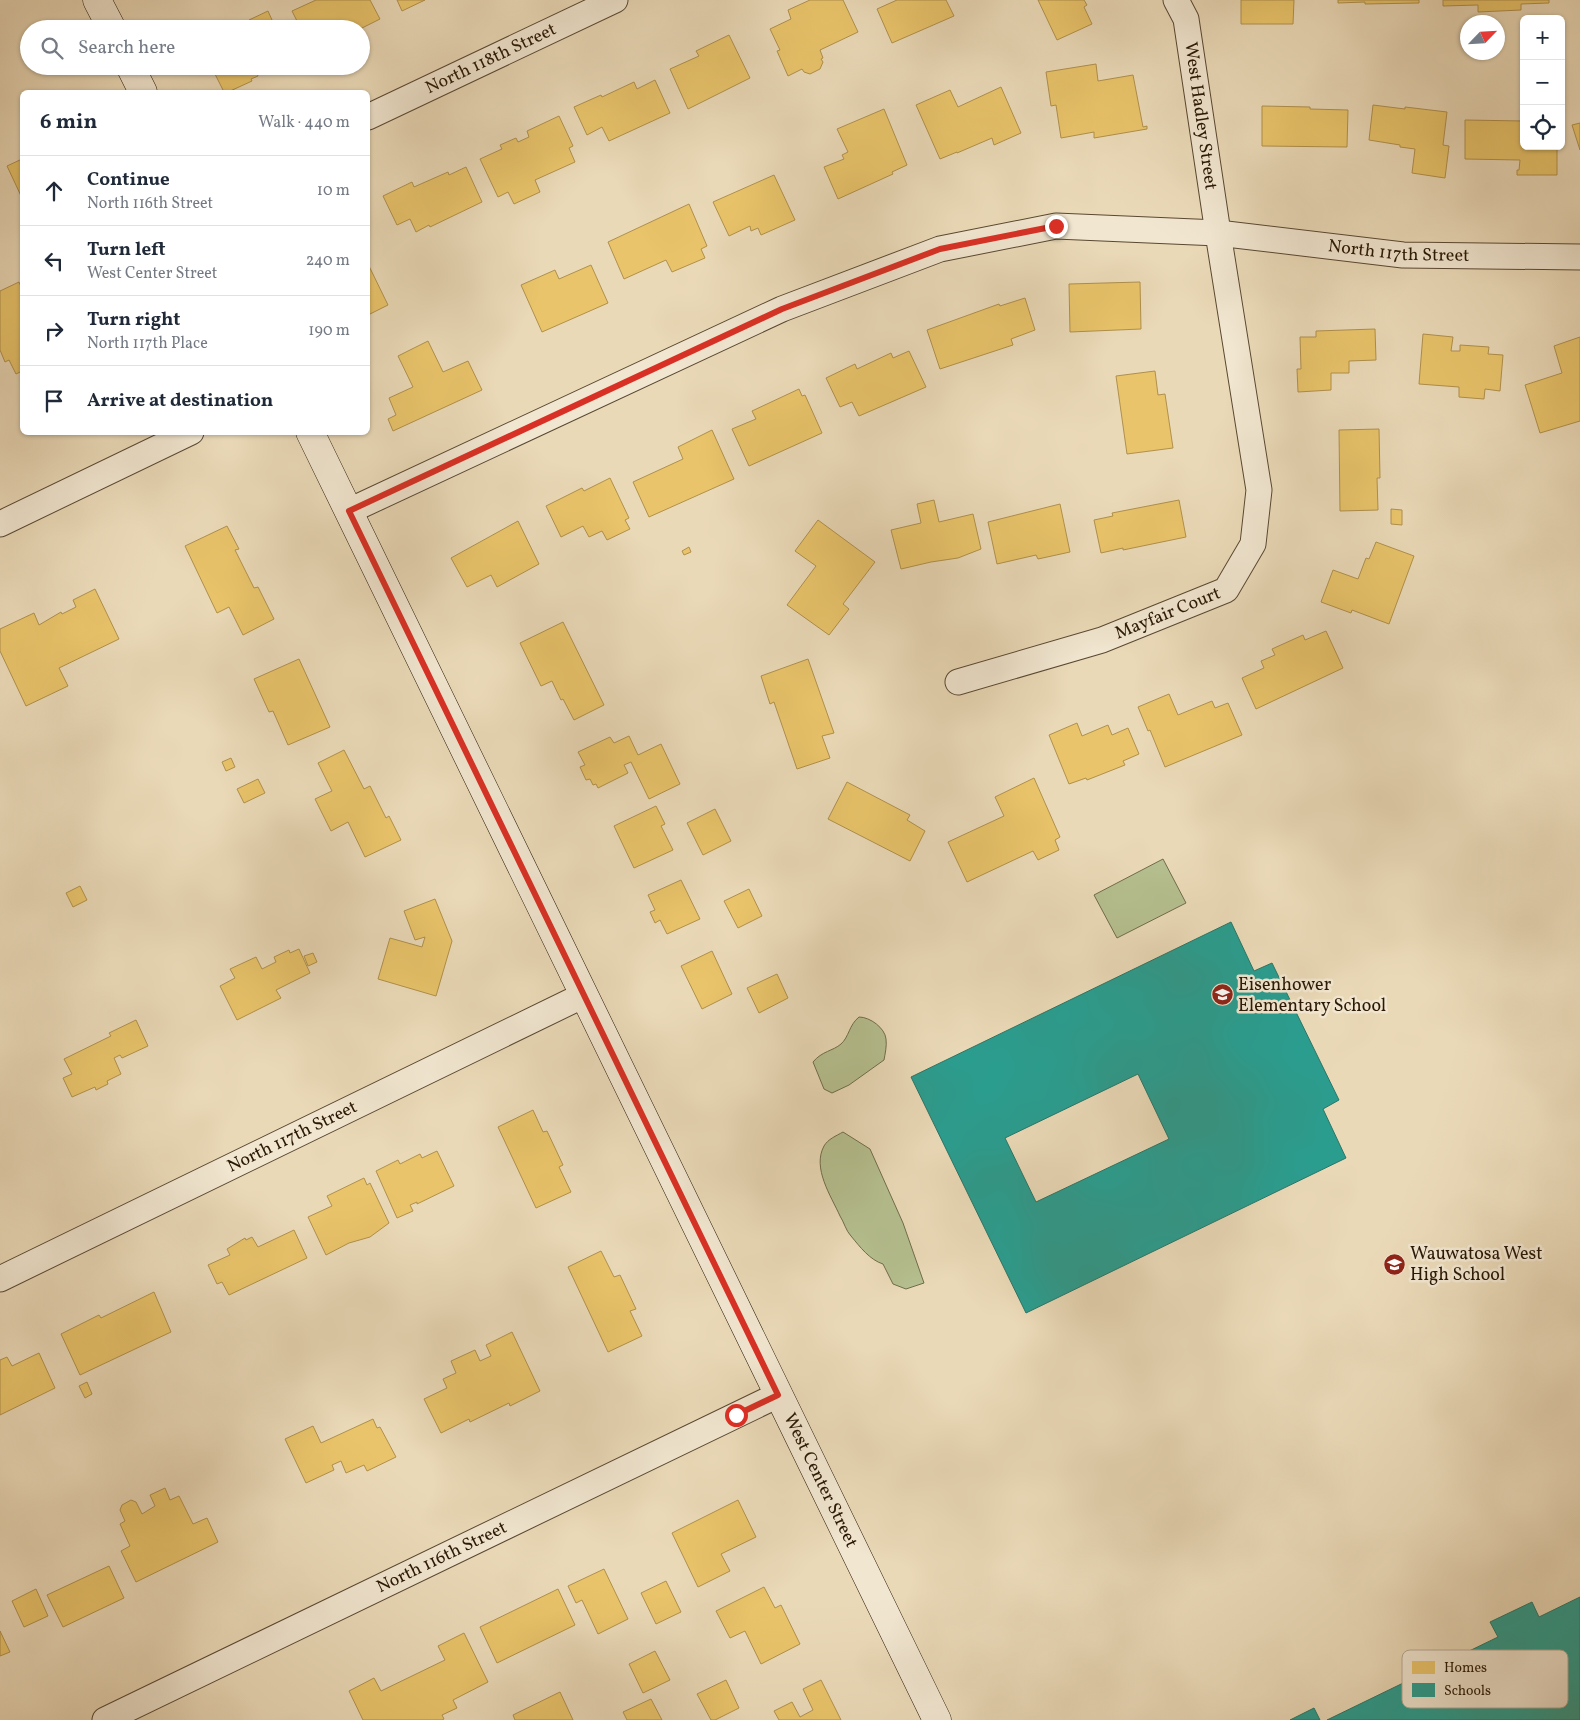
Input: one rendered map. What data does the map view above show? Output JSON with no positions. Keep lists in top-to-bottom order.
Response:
{
  "streets": {
    "street": [
      "North 118th Street",
      "West Hadley Street",
      "North 117th Street",
      "Mayfair Court",
      "West Center Street",
      "North 116th Street"
    ]
  },
  "crossings": [
    ["West Hadley Street", "North 117th Street"],
    ["West Hadley Street", "Mayfair Court"],
    ["North 117th Street", "Mayfair Court"],
    ["North 117th Street", "West Center Street"],
    ["West Center Street", "North 116th Street"]
  ],
  "places": {
    "school or university": ["Eisenhower Elementary School", "Wauwatosa West High School"]
  },
  "legend": ["Homes", "Schools"],
  "north": "top right",
  "page": {
    "map_buttons": ["+", "−"],
    "search": "Search here",
    "heading": ["6 min", "Walk · 440 m"],
    "list": [
      ["Continue", "North 116th Street", "10 m"],
      ["Turn left", "West Center Street", "240 m"],
      ["Turn right", "North 117th Place", "190 m"],
      "Arrive at destination"
    ]
  }
}
